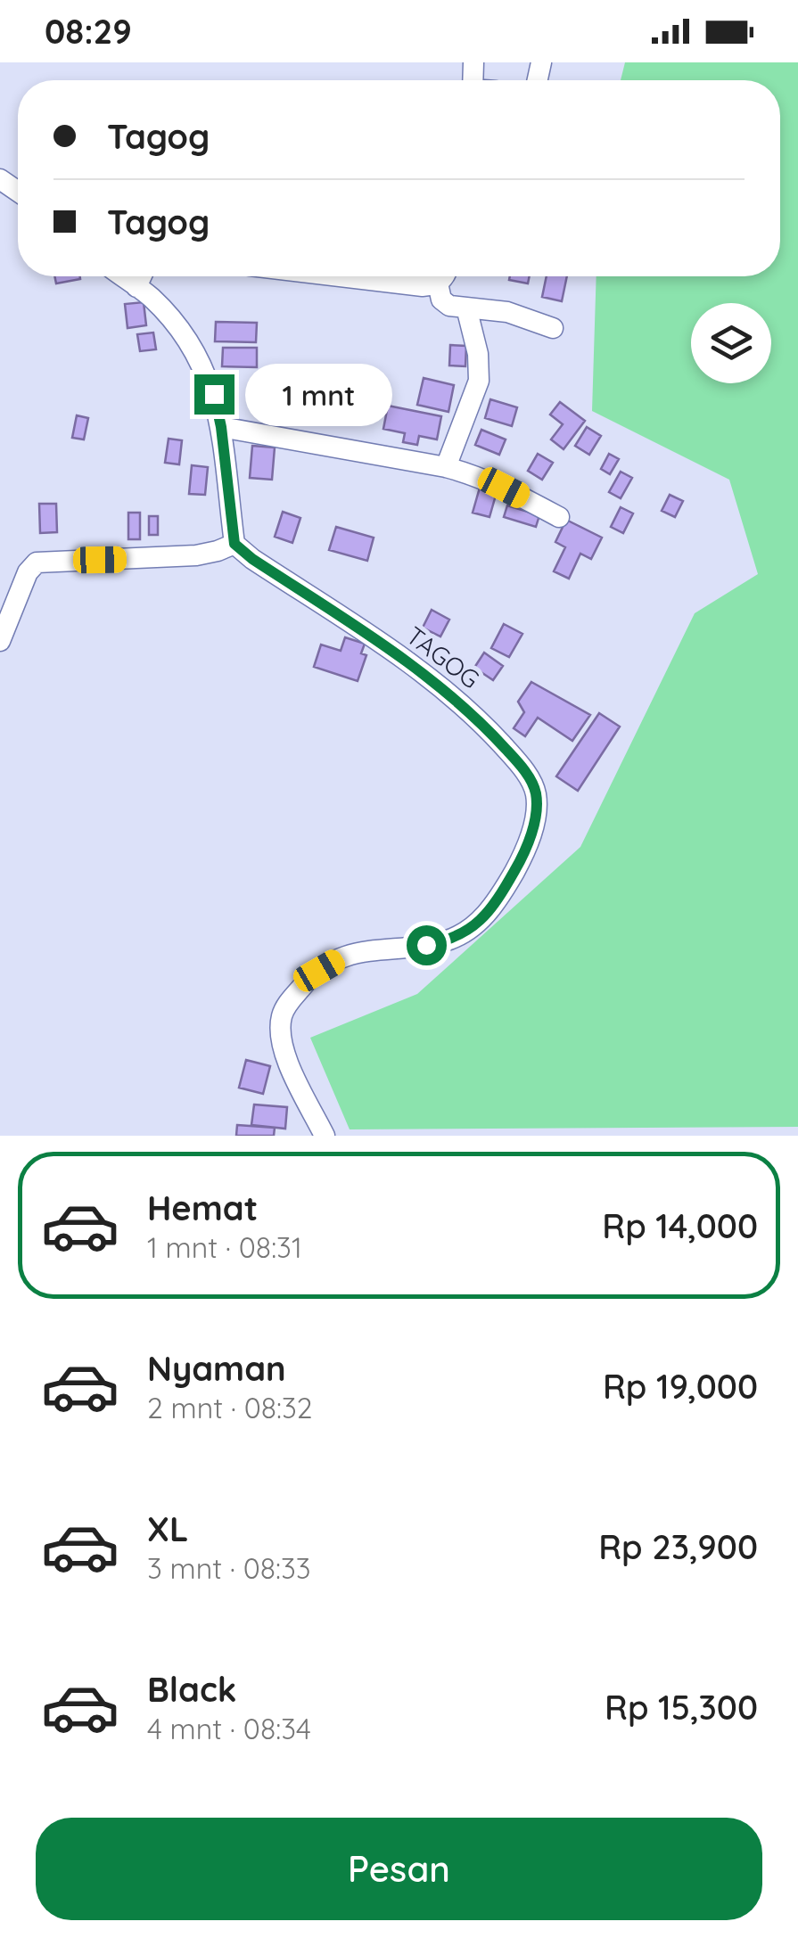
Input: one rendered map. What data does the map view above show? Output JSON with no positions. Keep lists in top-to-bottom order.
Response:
{
  "streets": {
    "street": ["TAGOG"]
  },
  "page": {
    "status": "08:29",
    "banner": ["Tagog", "Tagog"],
    "bubble": "1 mnt",
    "list": [
      {
        "name": "Hemat",
        "note": "1 mnt · 08:31",
        "value": "Rp 14,000"
      },
      {
        "name": "Nyaman",
        "note": "2 mnt · 08:32",
        "value": "Rp 19,000"
      },
      {
        "name": "XL",
        "note": "3 mnt · 08:33",
        "value": "Rp 23,900"
      },
      {
        "name": "Black",
        "note": "4 mnt · 08:34",
        "value": "Rp 15,300"
      }
    ],
    "buttons": "Pesan"
  }
}
